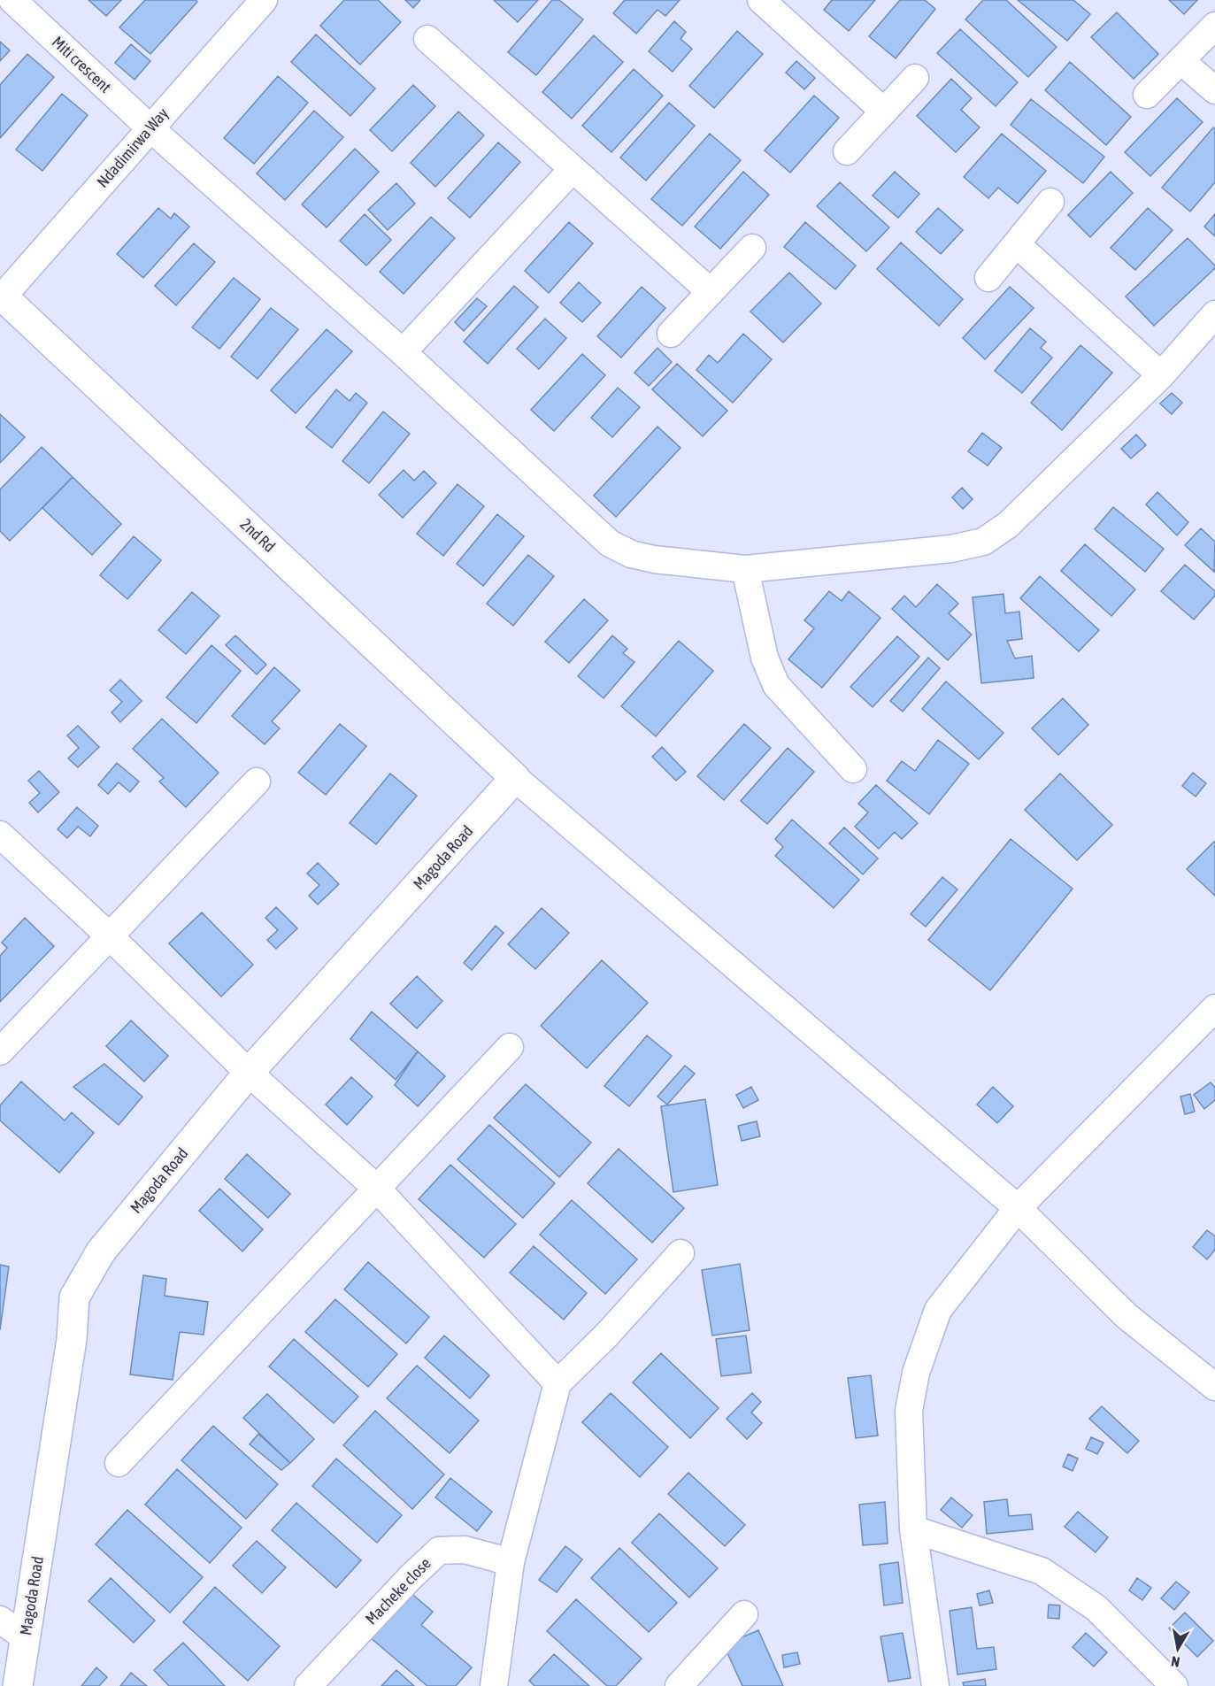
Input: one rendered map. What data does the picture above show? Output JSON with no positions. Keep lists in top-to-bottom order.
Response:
{
  "streets": {
    "street": [
      "Miti crescent",
      "Ndadimirwa Way",
      "2nd Rd",
      "Magoda Road",
      "Macheke close"
    ]
  },
  "crossings": [
    ["Miti crescent", "Ndadimirwa Way"],
    ["Ndadimirwa Way", "2nd Rd"],
    ["2nd Rd", "Magoda Road"]
  ],
  "north": "bottom"
}
